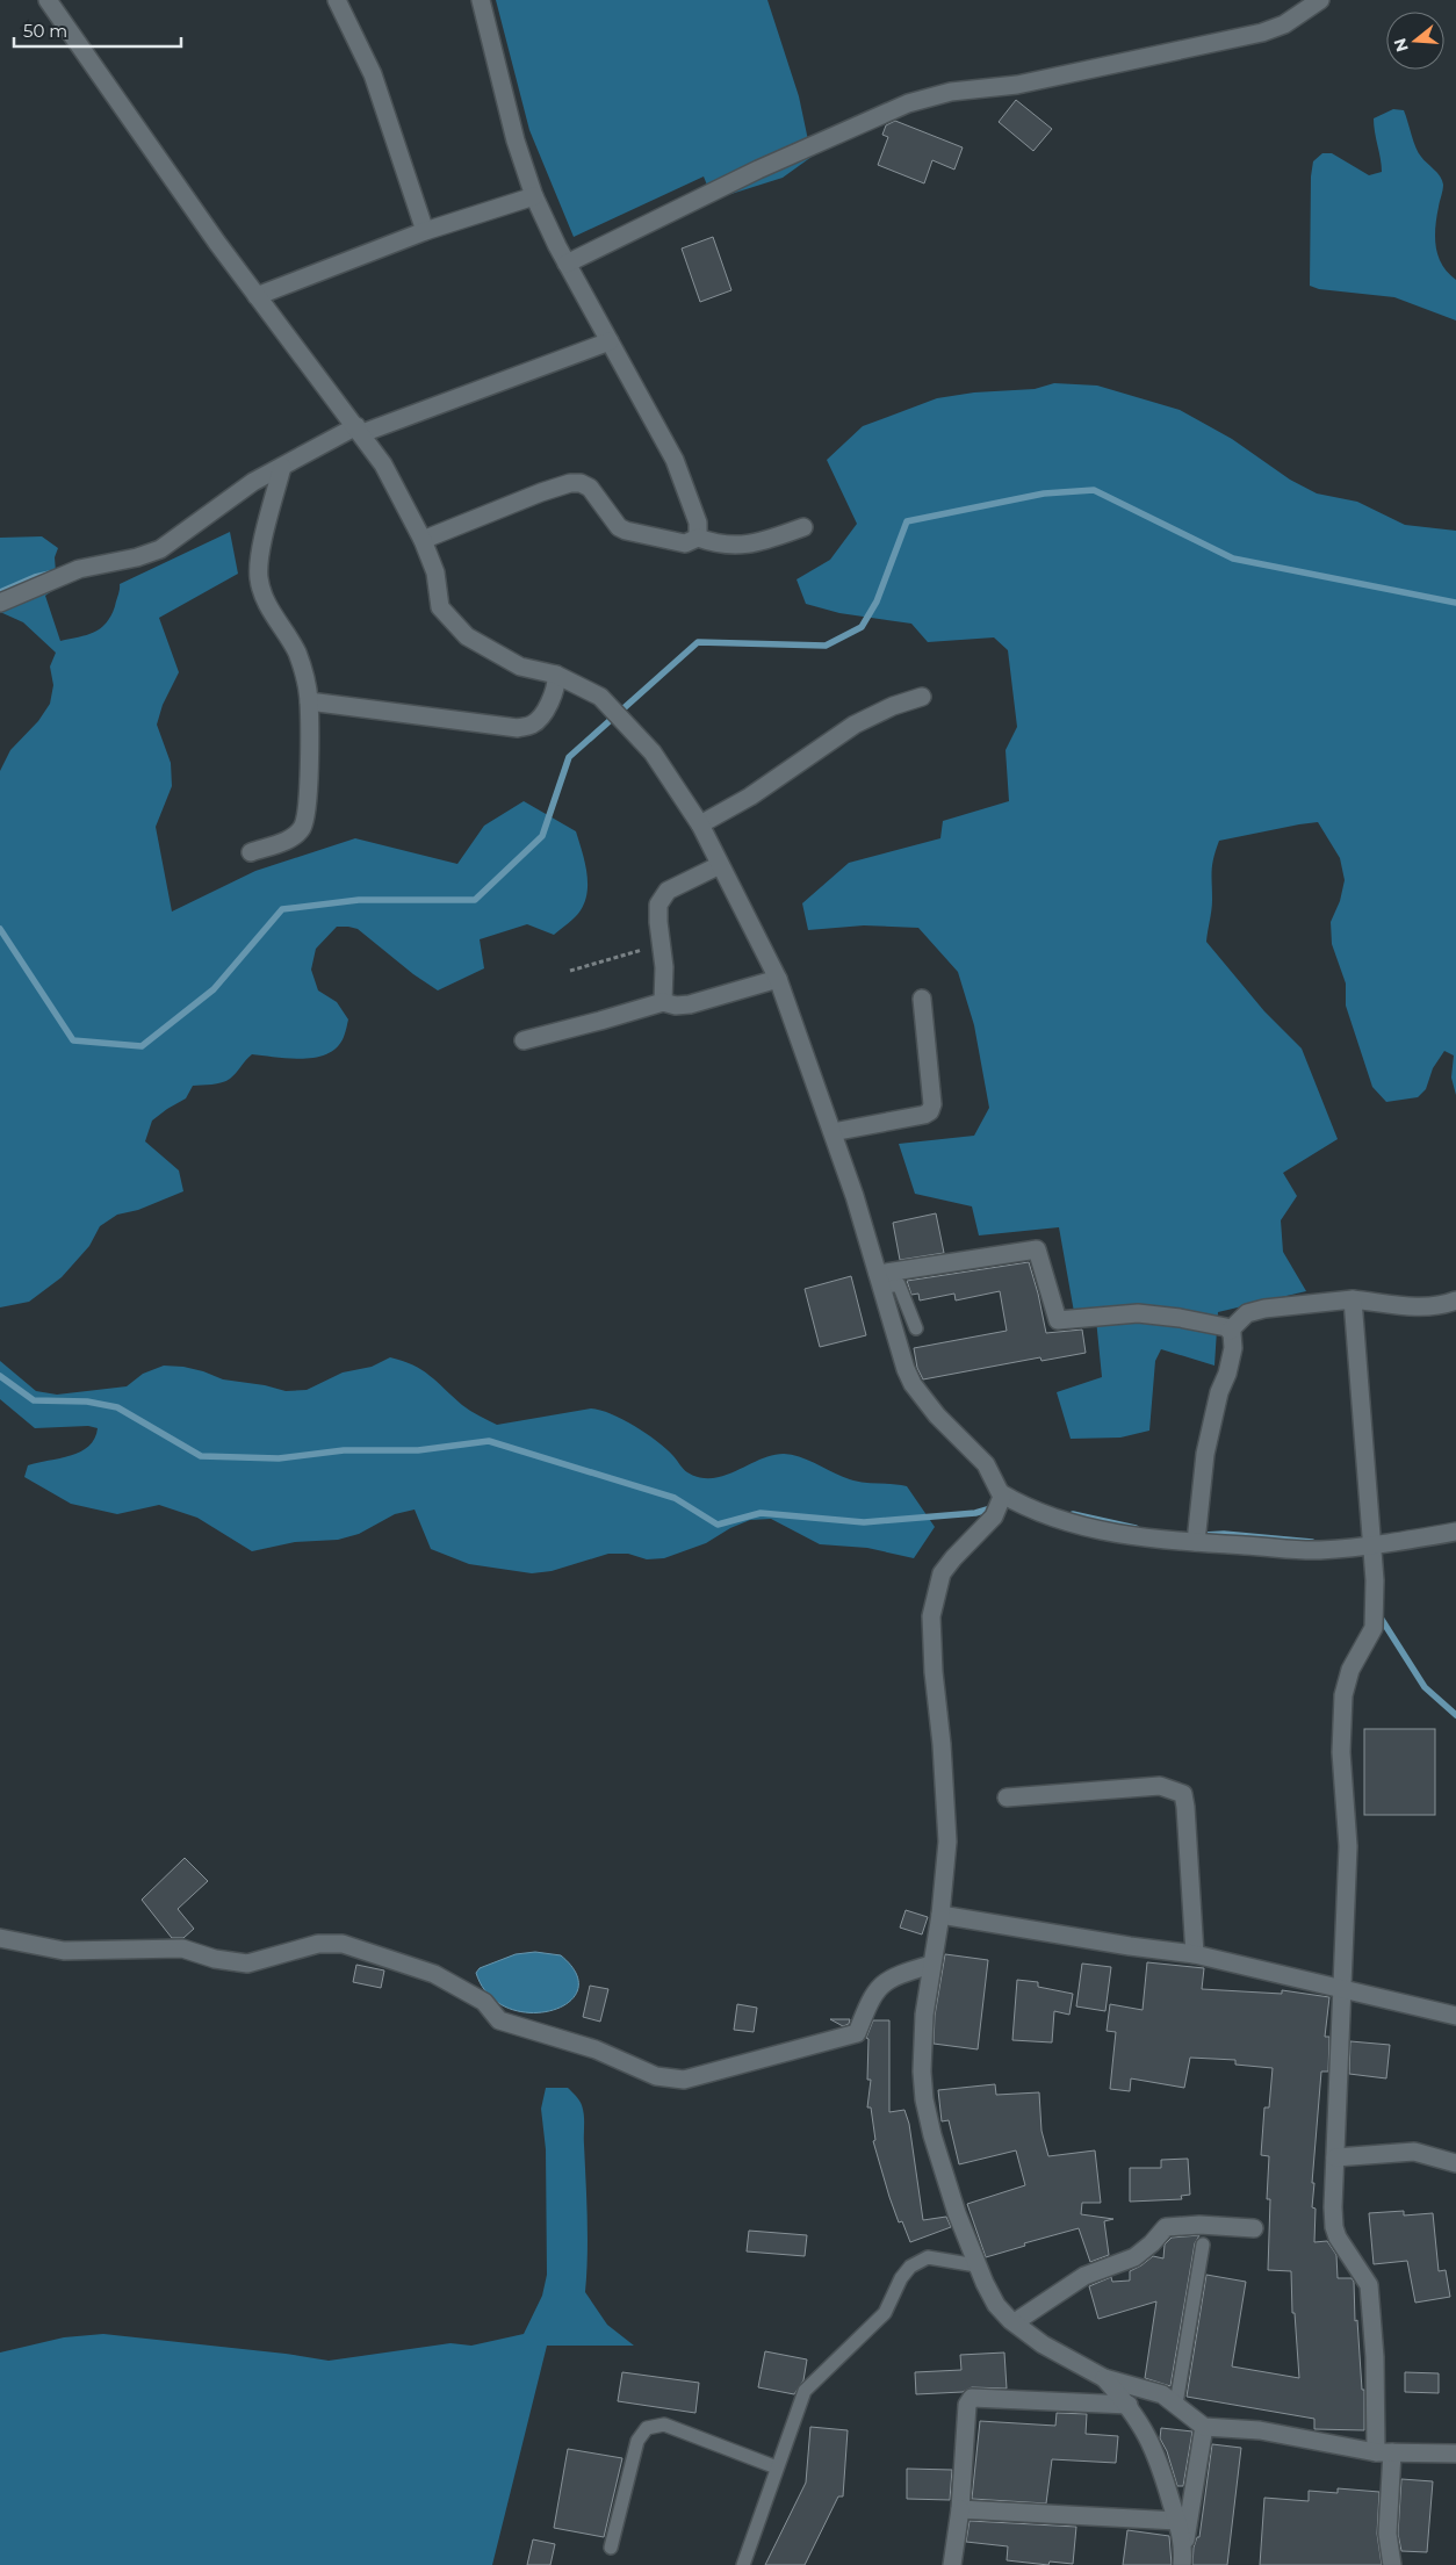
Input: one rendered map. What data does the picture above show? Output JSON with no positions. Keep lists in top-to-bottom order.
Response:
{
  "scale_bar": "50 m",
  "north": "left"
}
